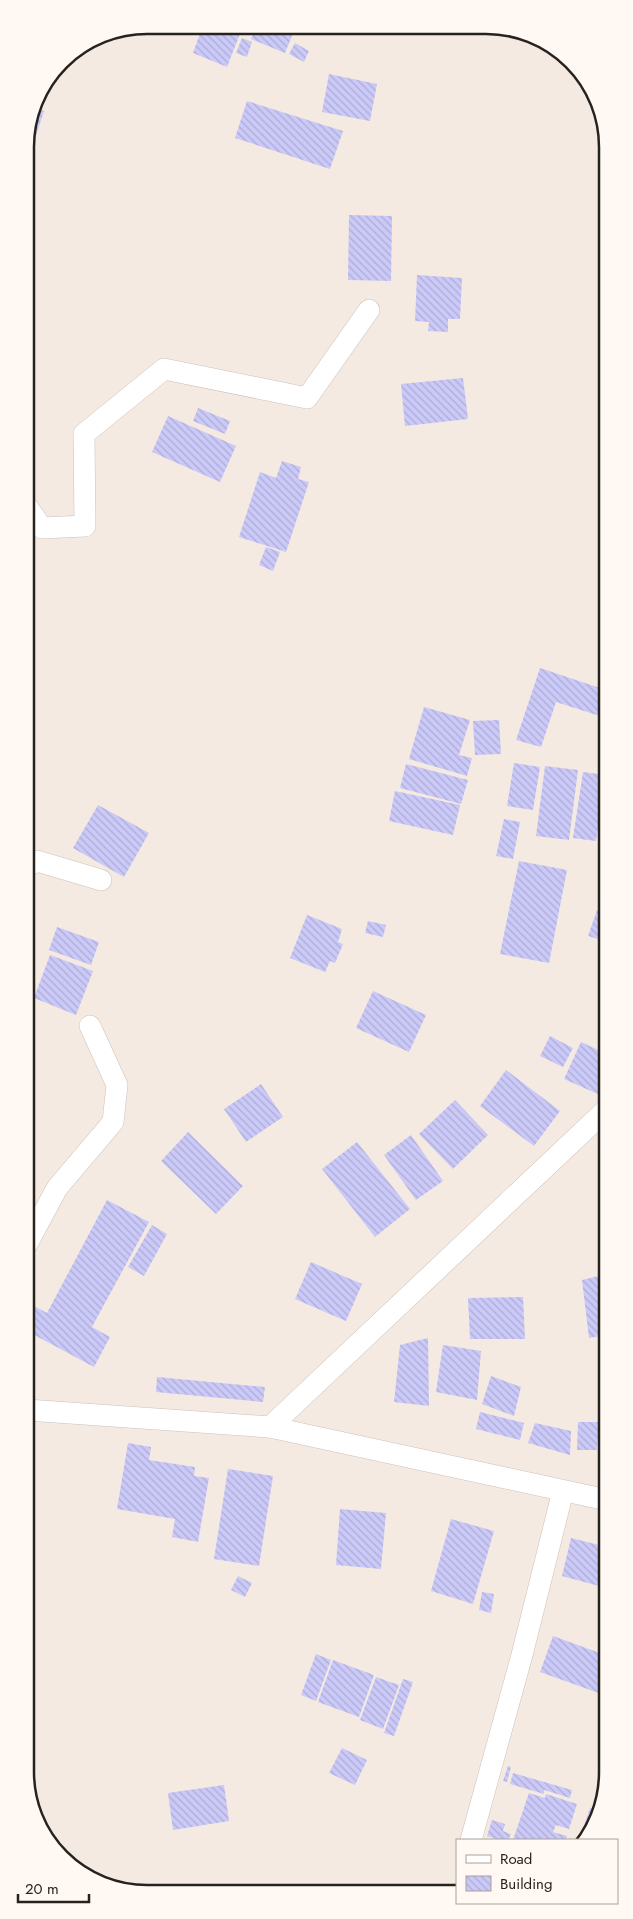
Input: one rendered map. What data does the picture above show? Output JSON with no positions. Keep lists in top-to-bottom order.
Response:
{
  "legend": ["Road", "Building"],
  "scale_bar": "20 m"
}
